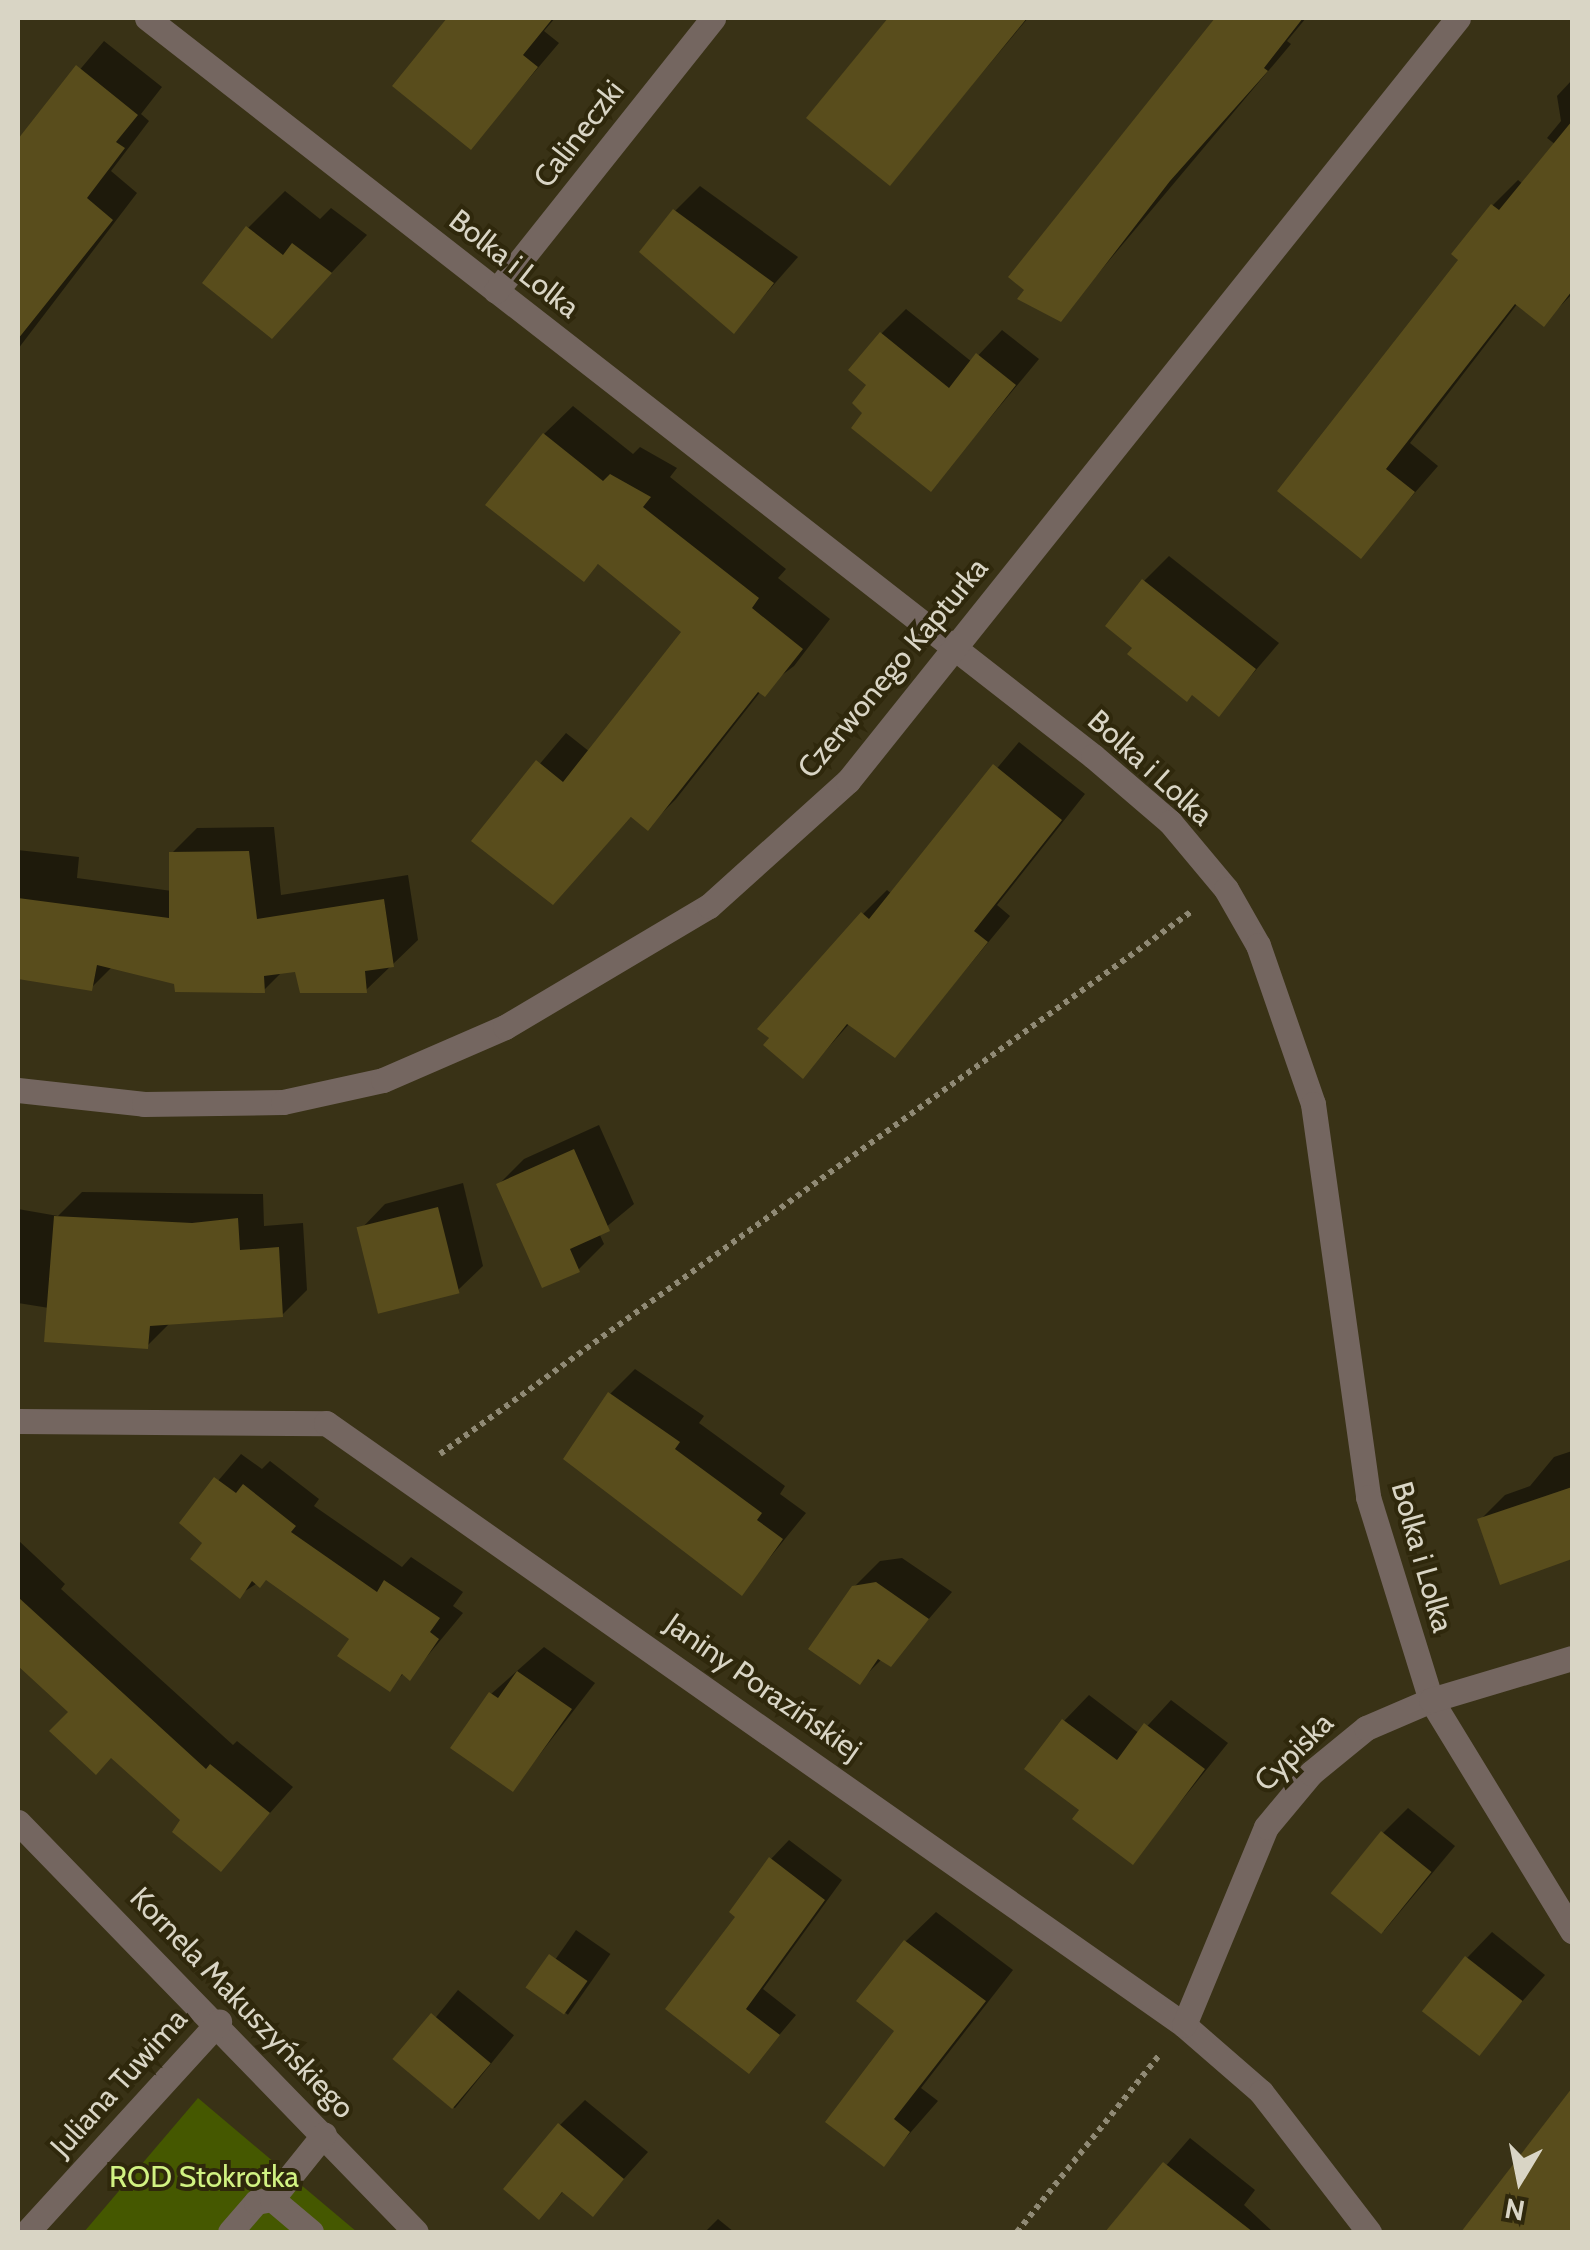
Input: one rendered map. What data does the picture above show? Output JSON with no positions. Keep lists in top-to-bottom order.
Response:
{
  "streets": {
    "street": [
      "Calineczki",
      "Bolka i Lolka",
      "Czerwonego Kapturka",
      "Janiny Porazińskiej",
      "Cypiska",
      "Kornela Makuszyńskiego",
      "Juliana Tuwima"
    ]
  },
  "crossings": [
    ["Calineczki", "Bolka i Lolka"],
    ["Bolka i Lolka", "Czerwonego Kapturka"],
    ["Bolka i Lolka", "Cypiska"],
    ["Janiny Porazińskiej", "Cypiska"],
    ["Kornela Makuszyńskiego", "Juliana Tuwima"]
  ],
  "parks": ["ROD Stokrotka"],
  "north": "bottom"
}
